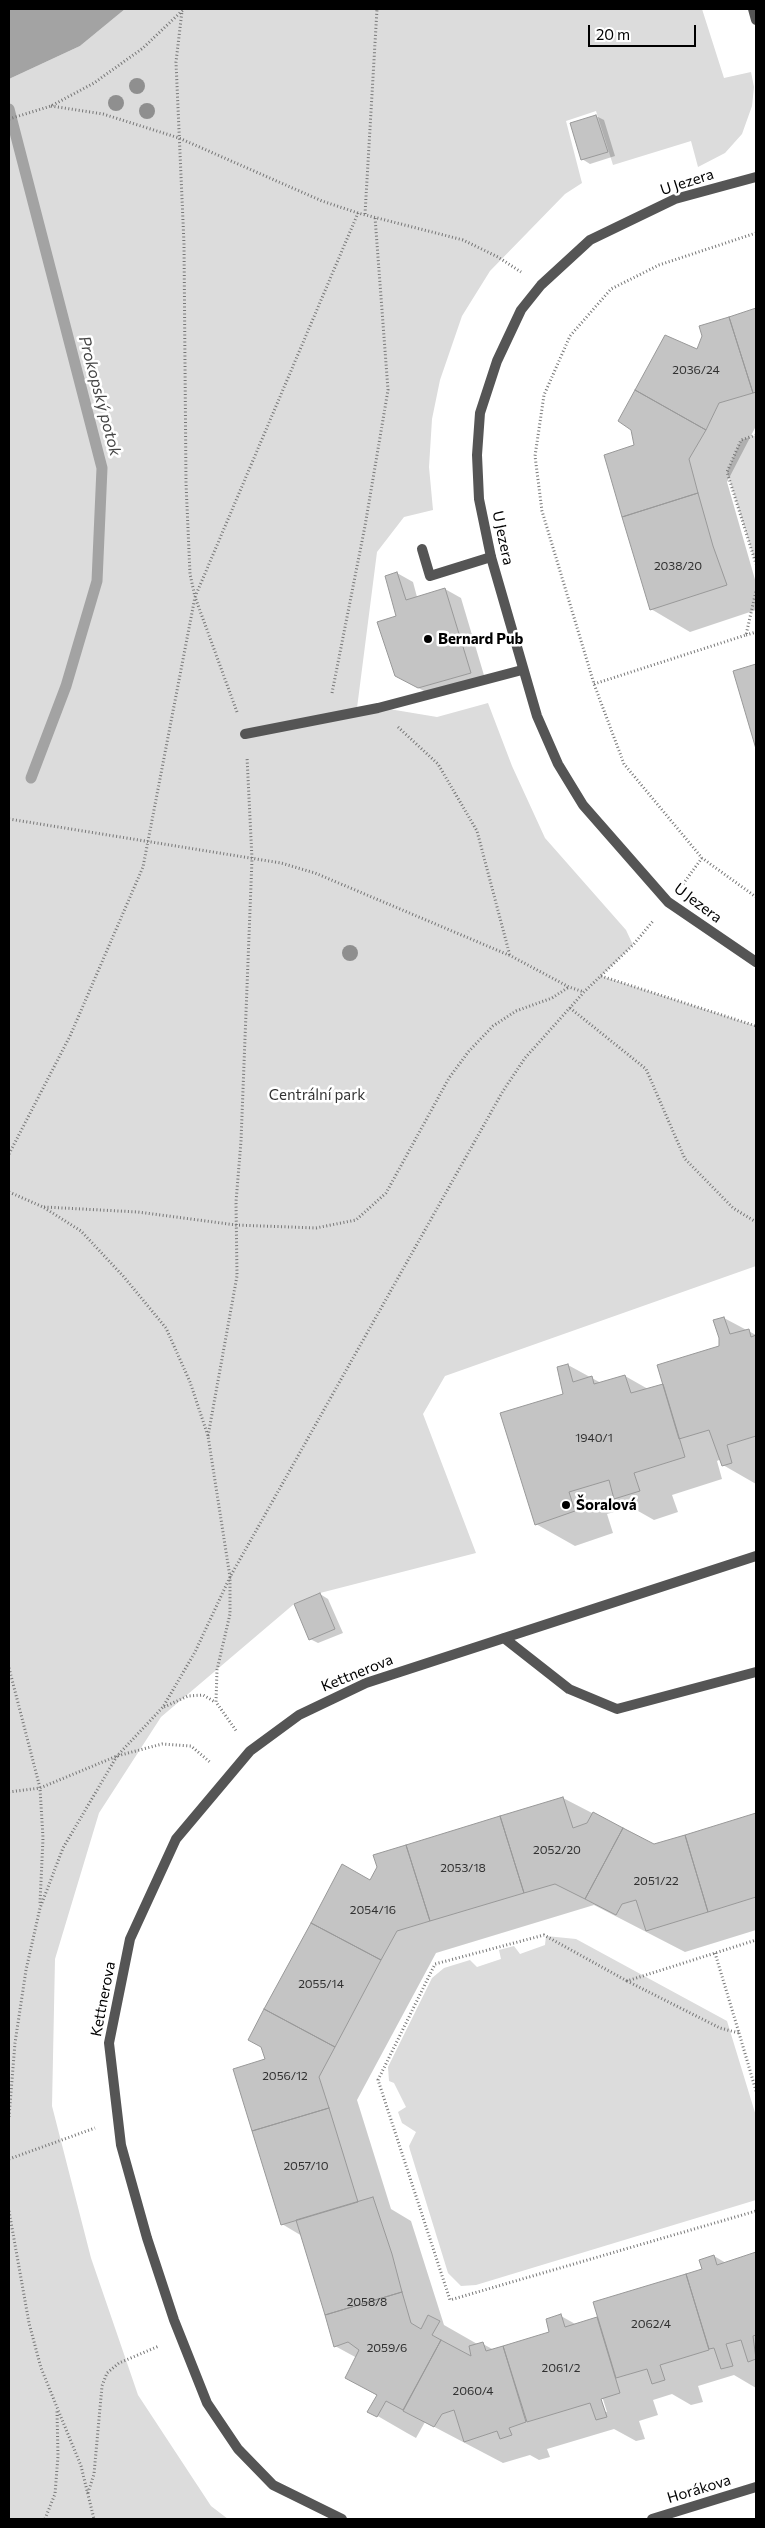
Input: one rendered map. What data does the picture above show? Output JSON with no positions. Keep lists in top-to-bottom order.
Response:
{
  "streets": {
    "street": ["U Jezera", "Kettnerova", "Horákova"]
  },
  "water": ["Prokopský potok"],
  "parks": ["Centrální park"],
  "places": ["Bernard Pub", "Šoralová"],
  "house_numbers": [
    "2036/24",
    "2038/20",
    "1940/1",
    "2052/20",
    "2053/18",
    "2051/22",
    "2054/16",
    "2055/14",
    "2056/12",
    "2057/10",
    "2058/8",
    "2062/4",
    "2059/6",
    "2061/2",
    "2060/4"
  ],
  "scale_bar": "20 m"
}
